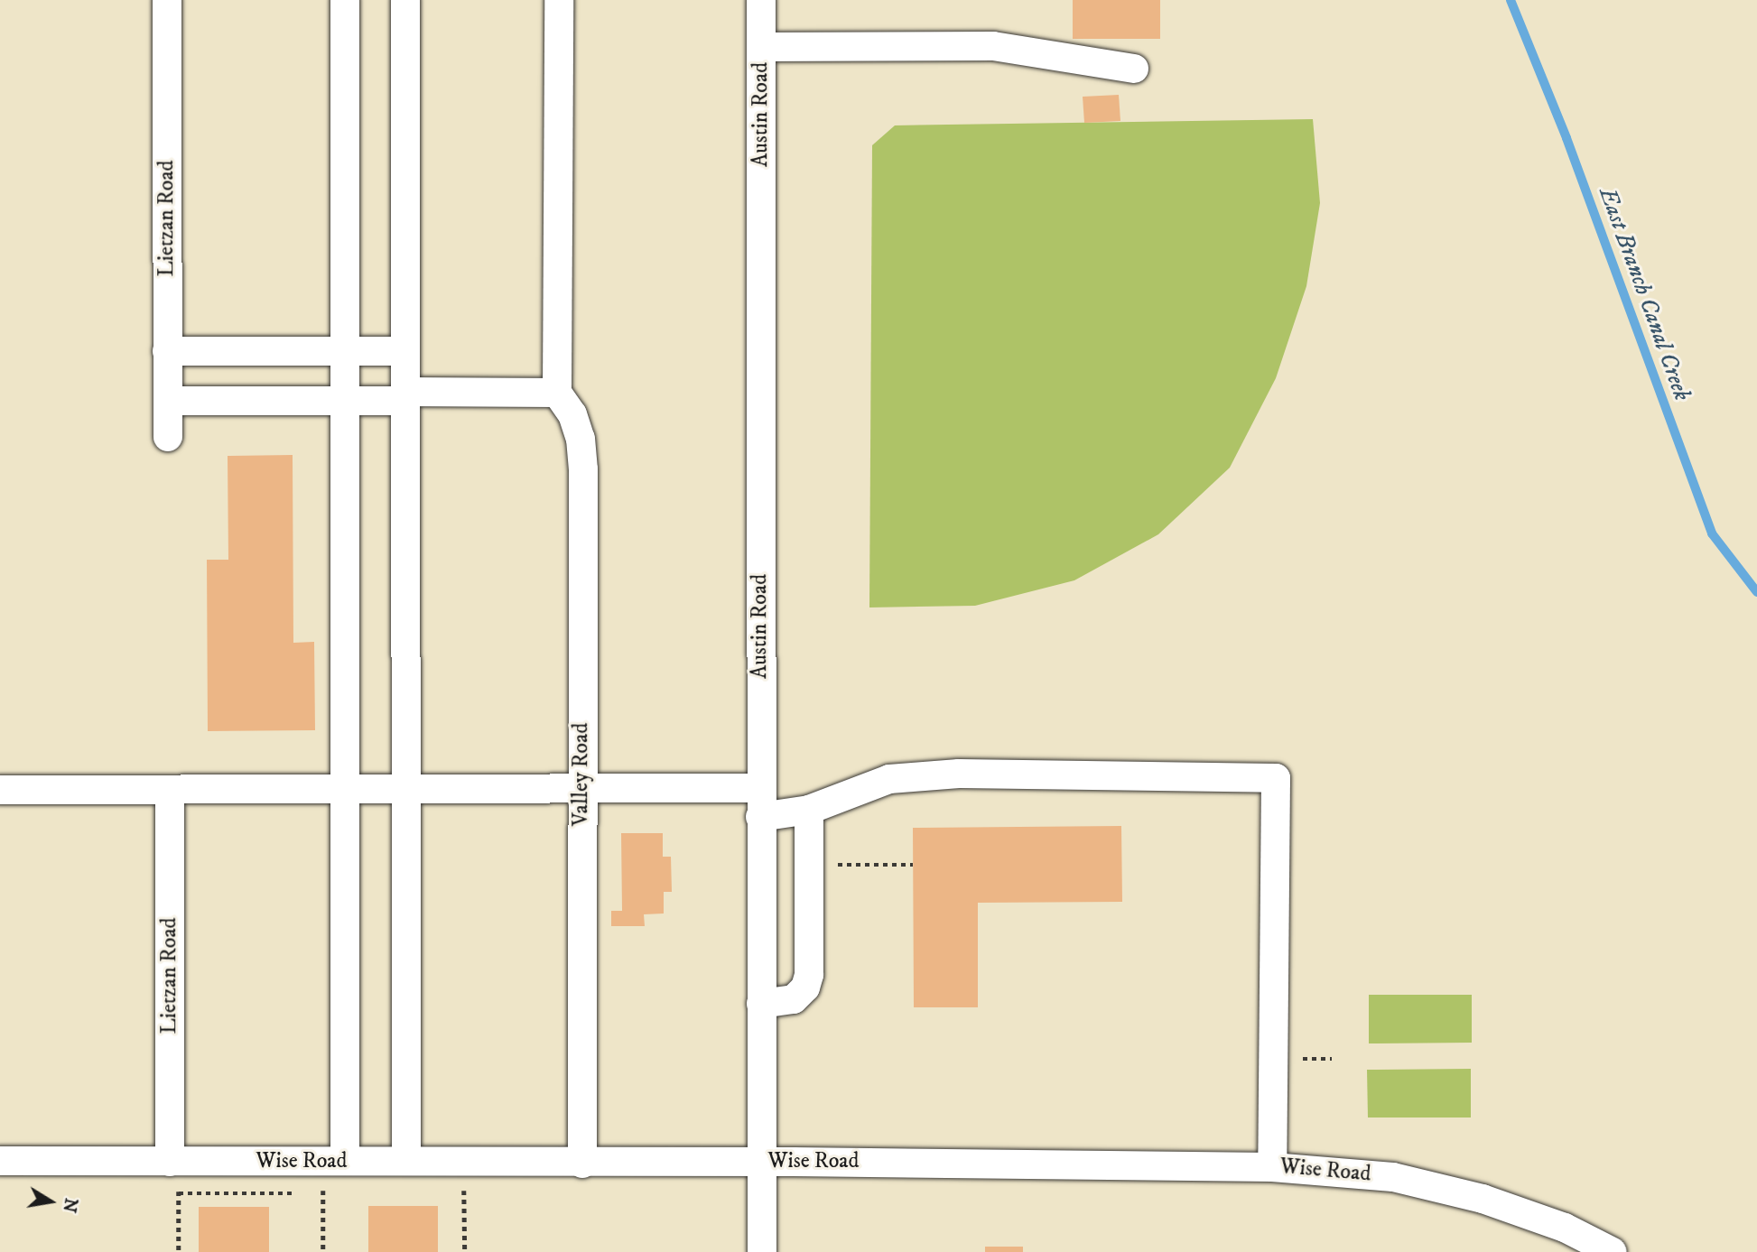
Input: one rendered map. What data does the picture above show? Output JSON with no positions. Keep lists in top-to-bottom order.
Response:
{
  "streets": {
    "street": [
      "Austin Road",
      "Lietzan Road",
      "Valley Road",
      "Wise Road"
    ]
  },
  "crossings": [
    ["Austin Road", "Wise Road"],
    ["Lietzan Road", "Wise Road"],
    ["Valley Road", "Wise Road"]
  ],
  "water": ["East Branch Canal Creek"],
  "north": "right"
}
